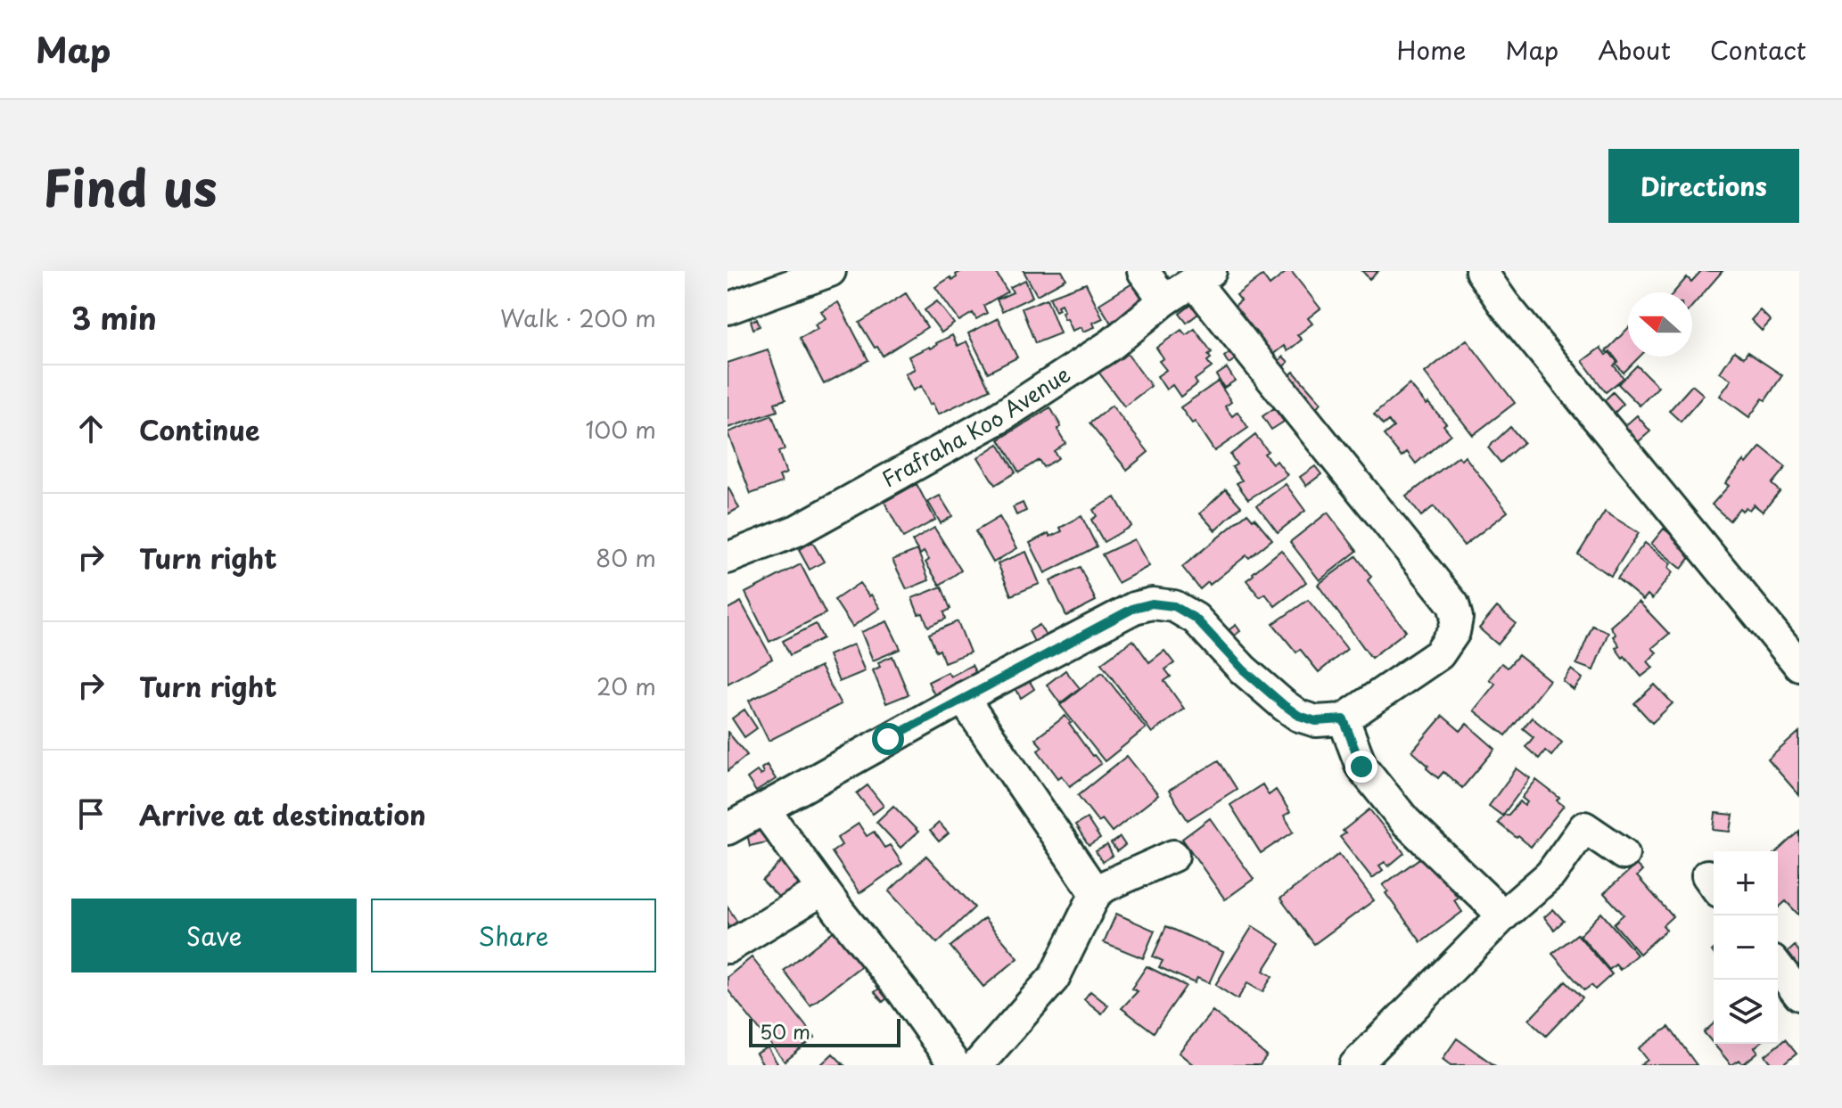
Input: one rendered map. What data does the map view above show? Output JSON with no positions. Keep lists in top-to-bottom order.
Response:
{
  "streets": {
    "street": ["Frafraha Koo Avenue"]
  },
  "scale_bar": "50 m",
  "north": "left",
  "page": {
    "header": "Map",
    "nav": [
      "Home",
      "Map",
      "About",
      "Contact"
    ],
    "title": "Find us",
    "buttons": [
      "Directions",
      ["Save", "Share"]
    ],
    "heading": ["3 min", "Walk · 200 m"],
    "list": [
      ["Continue", "100 m"],
      ["Turn right", "80 m"],
      ["Turn right", "20 m"],
      "Arrive at destination"
    ],
    "map_buttons": ["+", "−"],
    "scale": "50 m"
  }
}
